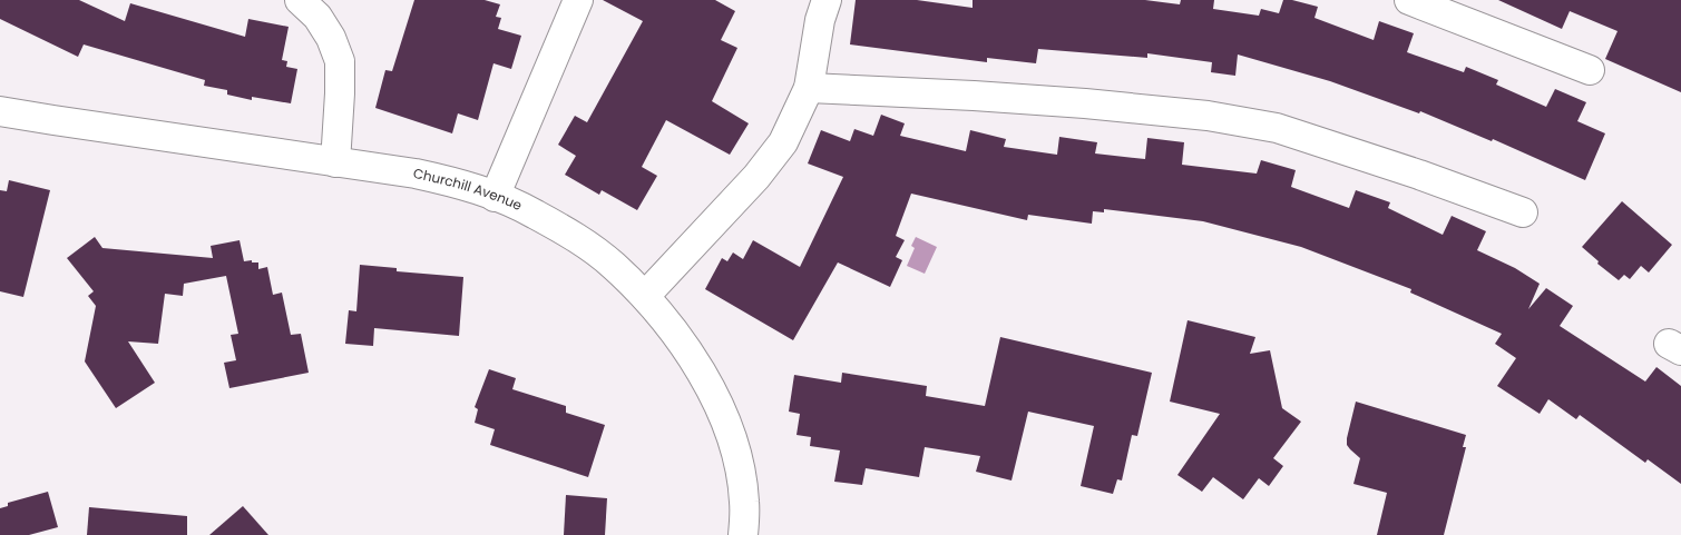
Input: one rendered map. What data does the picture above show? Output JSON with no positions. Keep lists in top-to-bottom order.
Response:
{
  "streets": {
    "street": ["Churchill Avenue"]
  }
}
